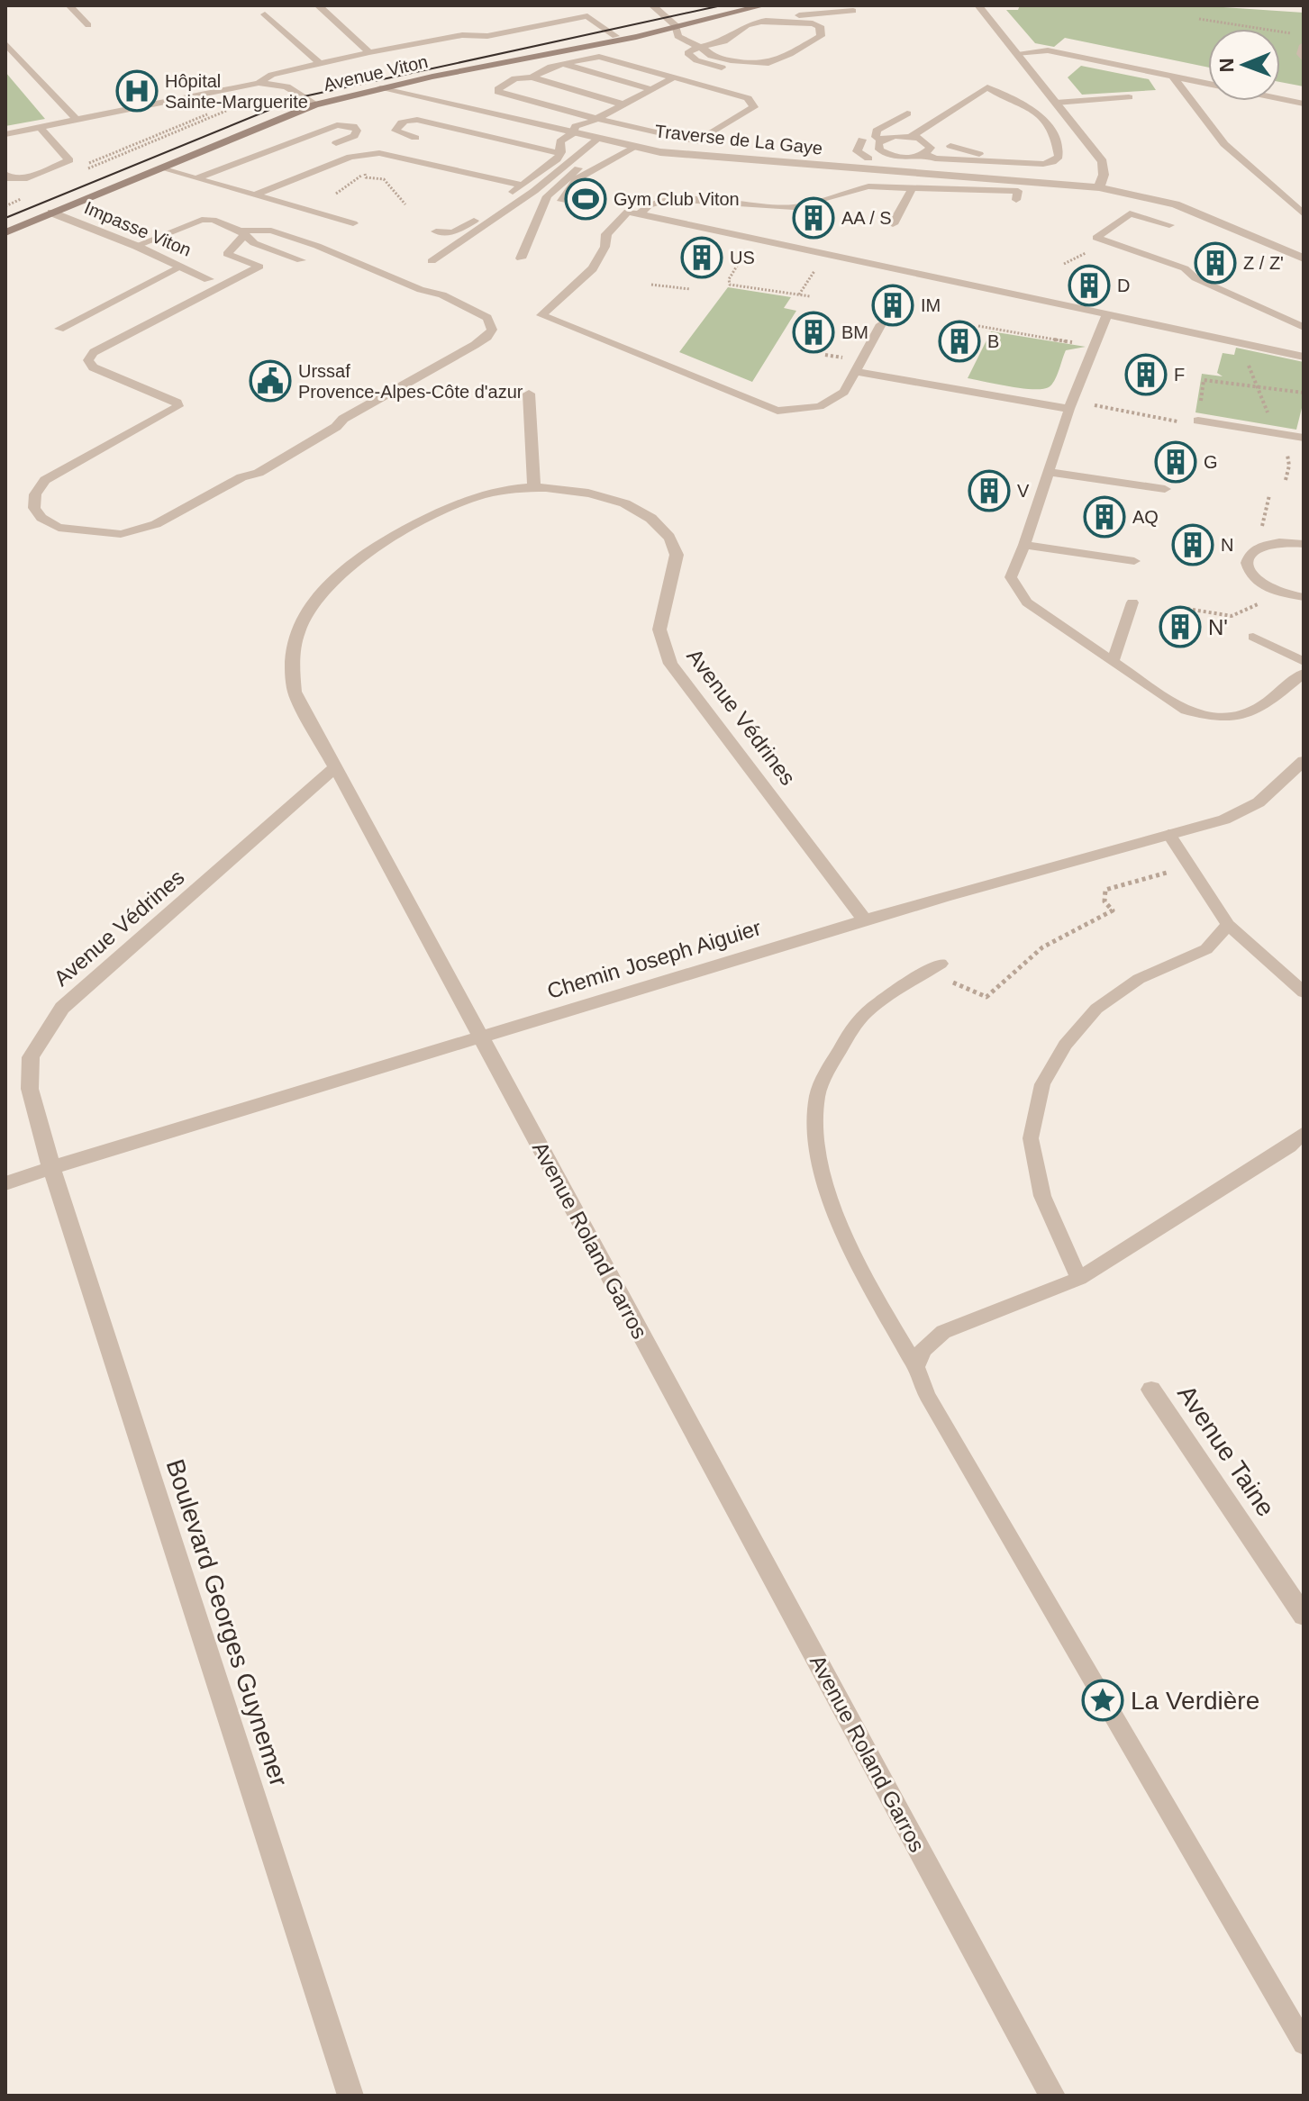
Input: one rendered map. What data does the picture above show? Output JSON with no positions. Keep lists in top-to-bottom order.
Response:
{
  "streets": {
    "street": [
      "Avenue Viton",
      "Traverse de La Gaye",
      "Impasse Viton",
      "Avenue Védrines",
      "Chemin Joseph Aiguier",
      "Avenue Roland Garros",
      "Avenue Taine",
      "Boulevard Georges Guynemer"
    ]
  },
  "crossings": [
    ["Avenue Viton", "Traverse de La Gaye"],
    ["Avenue Viton", "Impasse Viton"],
    ["Avenue Védrines", "Chemin Joseph Aiguier"],
    ["Avenue Védrines", "Avenue Roland Garros"],
    ["Avenue Védrines", "Boulevard Georges Guynemer"],
    ["Chemin Joseph Aiguier", "Avenue Roland Garros"],
    ["Chemin Joseph Aiguier", "Boulevard Georges Guynemer"]
  ],
  "places": {
    "hospital": ["Hôpital Sainte-Marguerite"],
    "sports": ["Gym Club Viton"],
    "building": [
      "AA / S",
      "US",
      "Z / Z'",
      "D",
      "IM",
      "BM",
      "B",
      "F",
      "G",
      "V",
      "AQ",
      "N",
      "N'"
    ],
    "public building": ["Urssaf Provence-Alpes-Côte d'azur"],
    "place": ["La Verdière"]
  },
  "north": "left"
}
